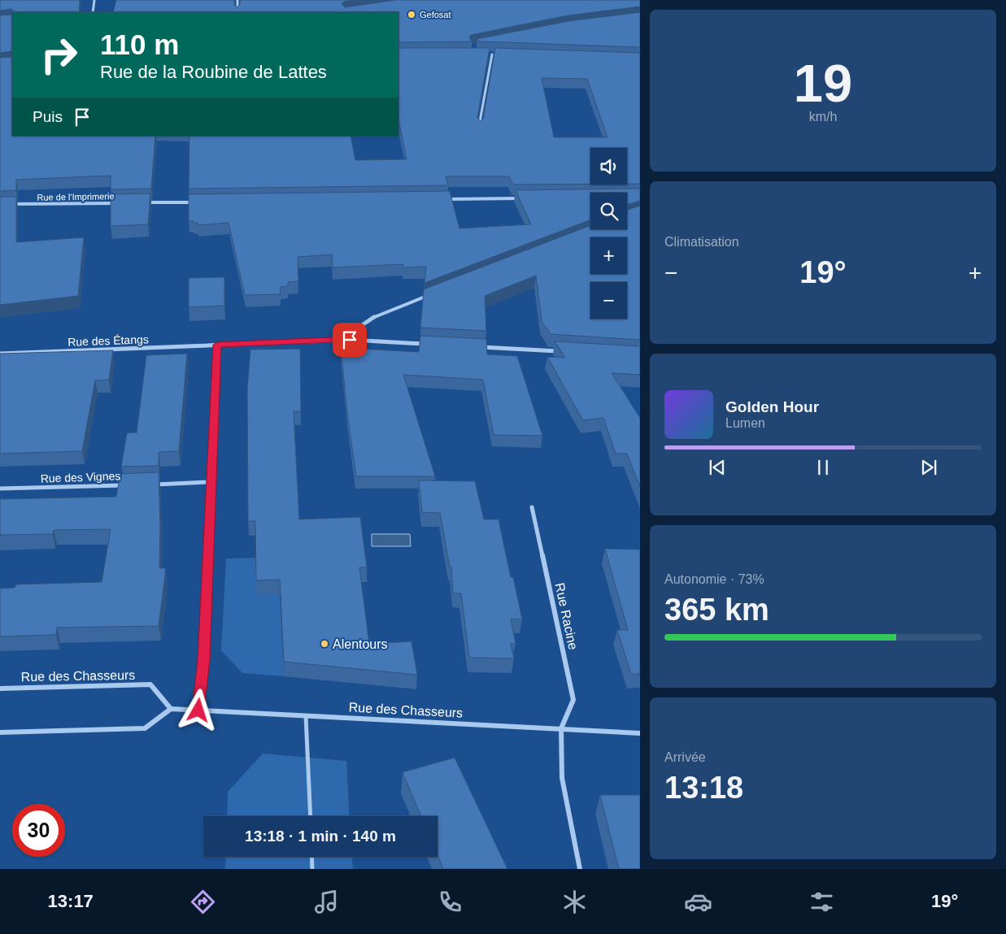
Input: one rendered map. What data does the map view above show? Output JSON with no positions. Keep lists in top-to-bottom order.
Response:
{
  "streets": {
    "street": [
      "Rue de l'Imprimerie",
      "Rue des Étangs",
      "Rue des Vignes",
      "Rue Racine",
      "Rue des Chasseurs"
    ]
  },
  "crossings": [
    ["Rue Racine", "Rue des Chasseurs"]
  ],
  "places": ["Gefosat", "Alentours"],
  "page": {
    "tile": [
      ["19", "km/h"],
      "Climatisation",
      ["Autonomie · 73%", "365 km"],
      ["Arrivée", "13:18"]
    ],
    "turn": ["110 m", "Rue de la Roubine de Lattes"],
    "then": "Puis",
    "map_buttons": ["+", "−"],
    "heat": ["−", "19°", "+"],
    "song": ["Golden Hour", "Lumen"],
    "limit": "30",
    "trip": "13:18 · 1 min · 140 m",
    "tabs": ["13:17", "19°"]
  }
}
